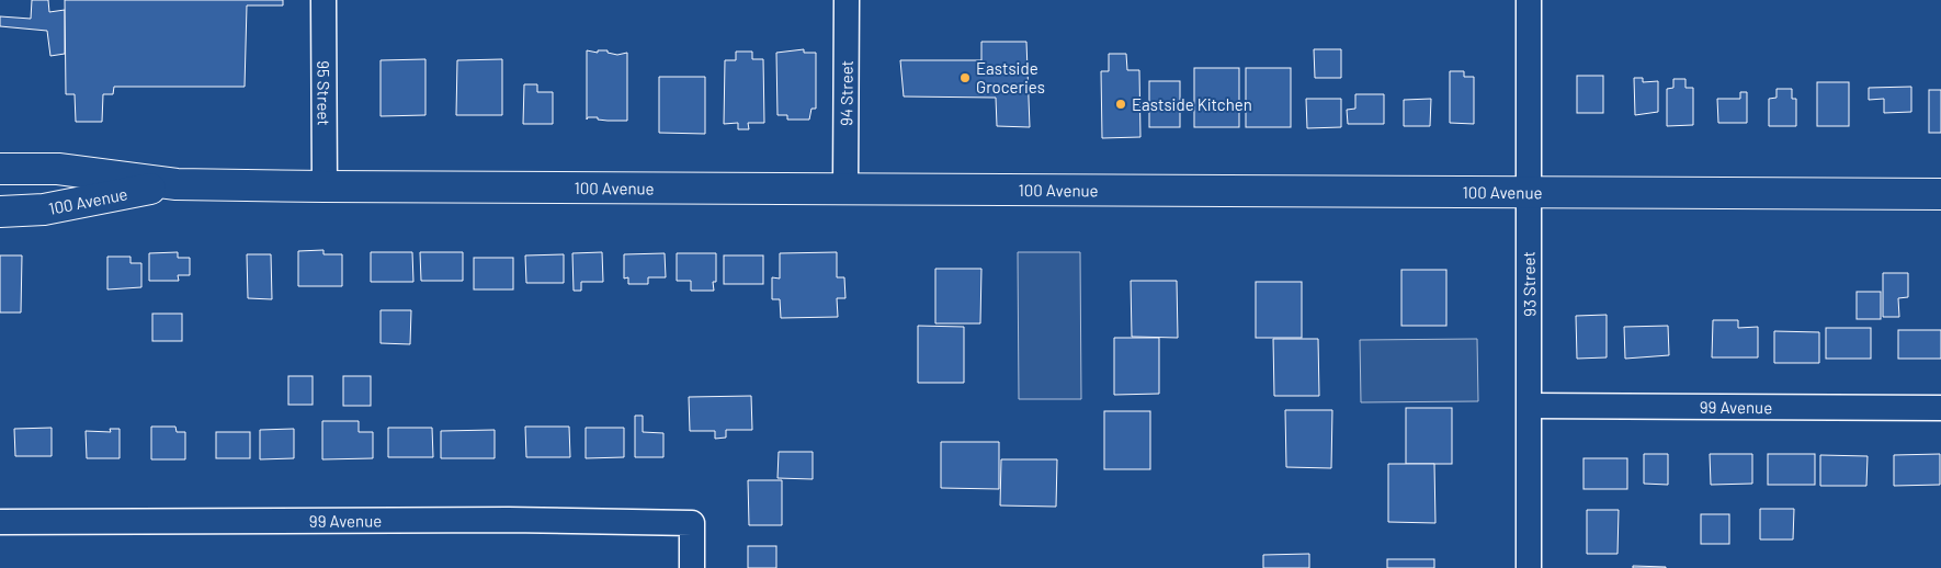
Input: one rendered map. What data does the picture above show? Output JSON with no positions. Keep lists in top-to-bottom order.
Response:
{
  "streets": {
    "main road": ["100 Avenue"],
    "street": [
      "95 Street",
      "94 Street",
      "93 Street",
      "99 Avenue"
    ]
  },
  "crossings": [
    ["95 Street", "100 Avenue"],
    ["94 Street", "100 Avenue"],
    ["100 Avenue", "93 Street"],
    ["93 Street", "99 Avenue"]
  ],
  "places": ["Eastside Groceries", "Eastside Kitchen"]
}
